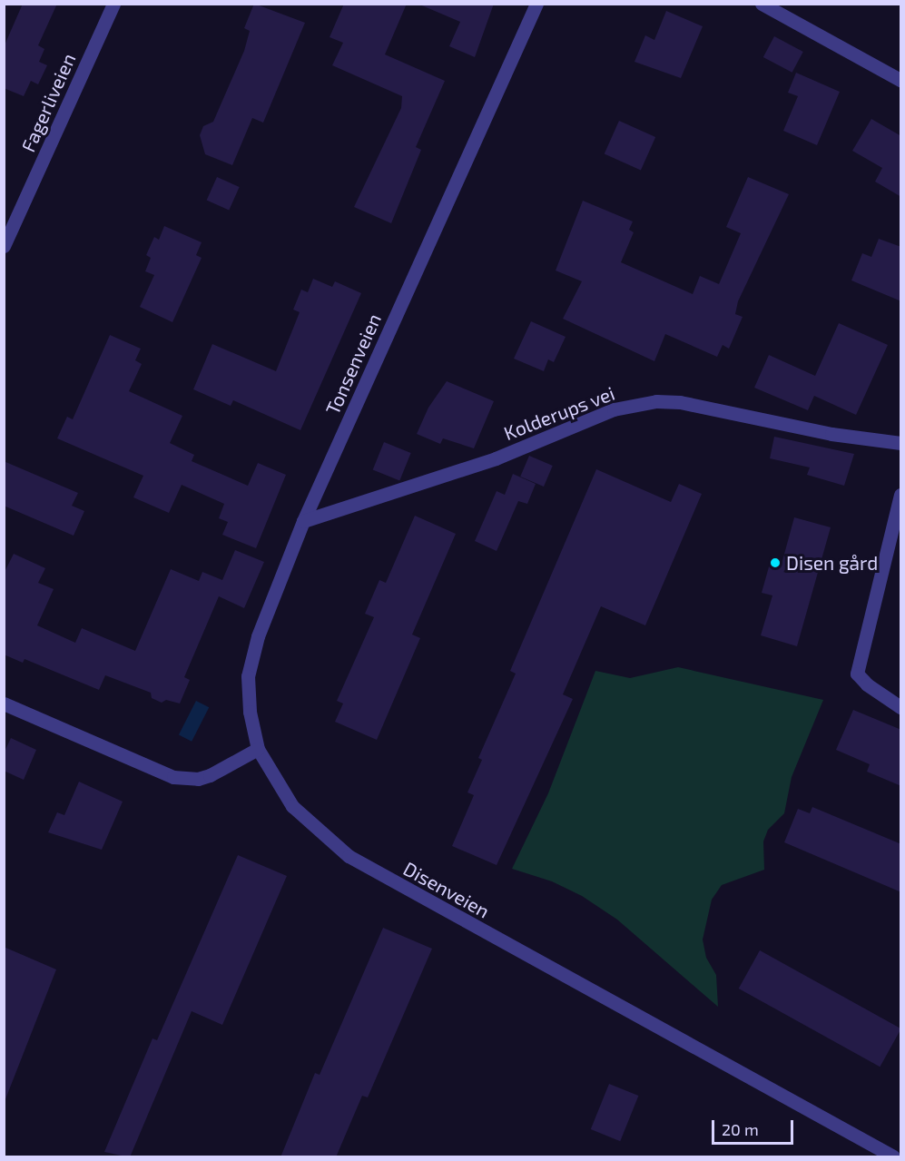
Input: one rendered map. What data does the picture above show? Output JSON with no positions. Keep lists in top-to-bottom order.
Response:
{
  "streets": {
    "street": [
      "Fagerliveien",
      "Tonsenveien",
      "Kolderups vei",
      "Disenveien"
    ]
  },
  "crossings": [
    ["Tonsenveien", "Kolderups vei"],
    ["Tonsenveien", "Disenveien"]
  ],
  "places": ["Disen gård"],
  "scale_bar": "20 m"
}
